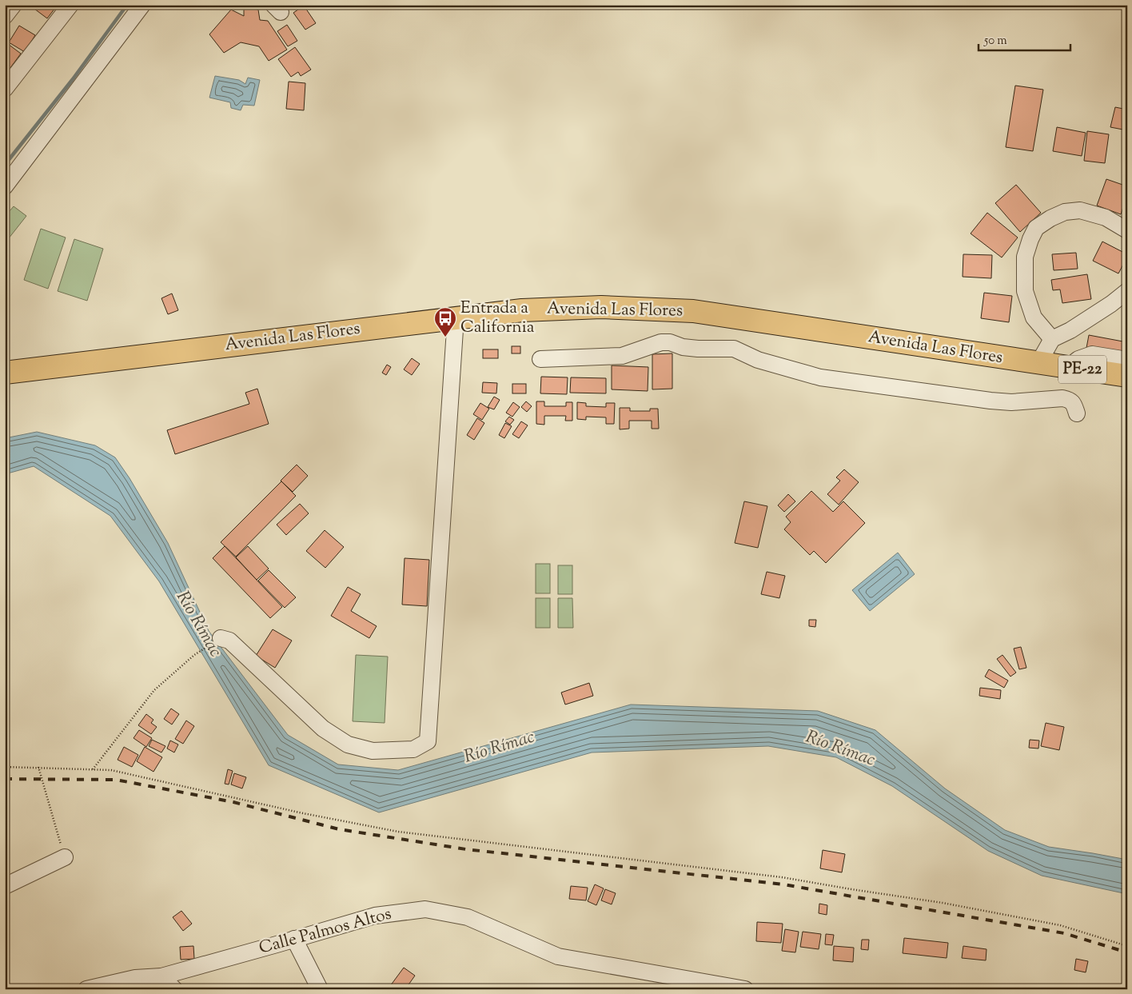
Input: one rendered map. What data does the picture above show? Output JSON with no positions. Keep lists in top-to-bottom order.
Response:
{
  "streets": {
    "highway": ["Avenida Las Flores", "PE-22"],
    "street": ["Calle Palmos Altos"]
  },
  "water": ["Río Rímac"],
  "places": {
    "bus stop": ["Entrada a California"]
  },
  "scale_bar": "50 m"
}
